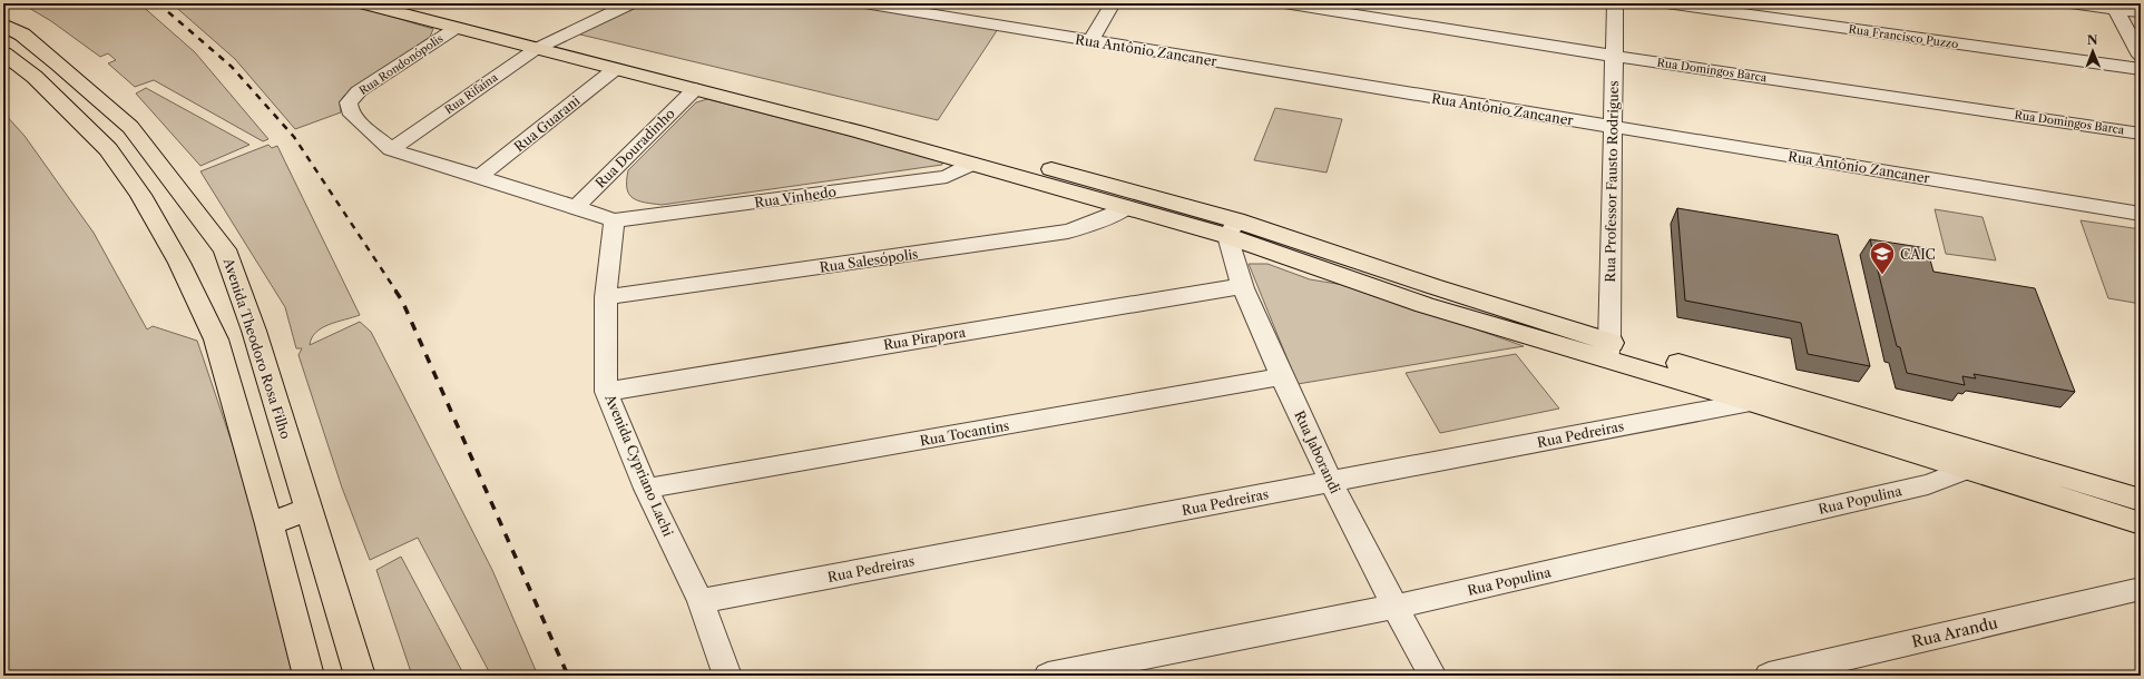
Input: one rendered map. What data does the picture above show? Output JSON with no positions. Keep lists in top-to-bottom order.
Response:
{
  "streets": {
    "main road": ["Avenida Theodoro Rosa Filho"],
    "street": [
      "Rua Francisco Puzzo",
      "Rua Antônio Zancaner",
      "Rua Rondonópolis",
      "Rua Domingos Barca",
      "Rua Rifaína",
      "Rua Guarani",
      "Rua Douradinho",
      "Rua Professor Fausto Rodrigues",
      "Rua Vinhedo",
      "Rua Salesópolis",
      "Rua Pirapora",
      "Rua Tocantins",
      "Rua Pedreiras",
      "Rua Jaborandi",
      "Avenida Cypriano Lachi",
      "Rua Populina",
      "Rua Arandu"
    ]
  },
  "crossings": [
    ["Rua Antônio Zancaner", "Rua Professor Fausto Rodrigues"],
    ["Rua Rondonópolis", "Rua Rifaína"],
    ["Rua Domingos Barca", "Rua Professor Fausto Rodrigues"],
    ["Rua Vinhedo", "Avenida Cypriano Lachi"],
    ["Rua Salesópolis", "Avenida Cypriano Lachi"],
    ["Rua Pirapora", "Rua Jaborandi"],
    ["Rua Pirapora", "Avenida Cypriano Lachi"],
    ["Rua Tocantins", "Rua Jaborandi"],
    ["Rua Tocantins", "Avenida Cypriano Lachi"],
    ["Rua Pedreiras", "Rua Jaborandi"],
    ["Rua Pedreiras", "Avenida Cypriano Lachi"],
    ["Rua Jaborandi", "Rua Populina"]
  ],
  "places": {
    "school or university": ["CAIC"]
  },
  "north": "top"
}
